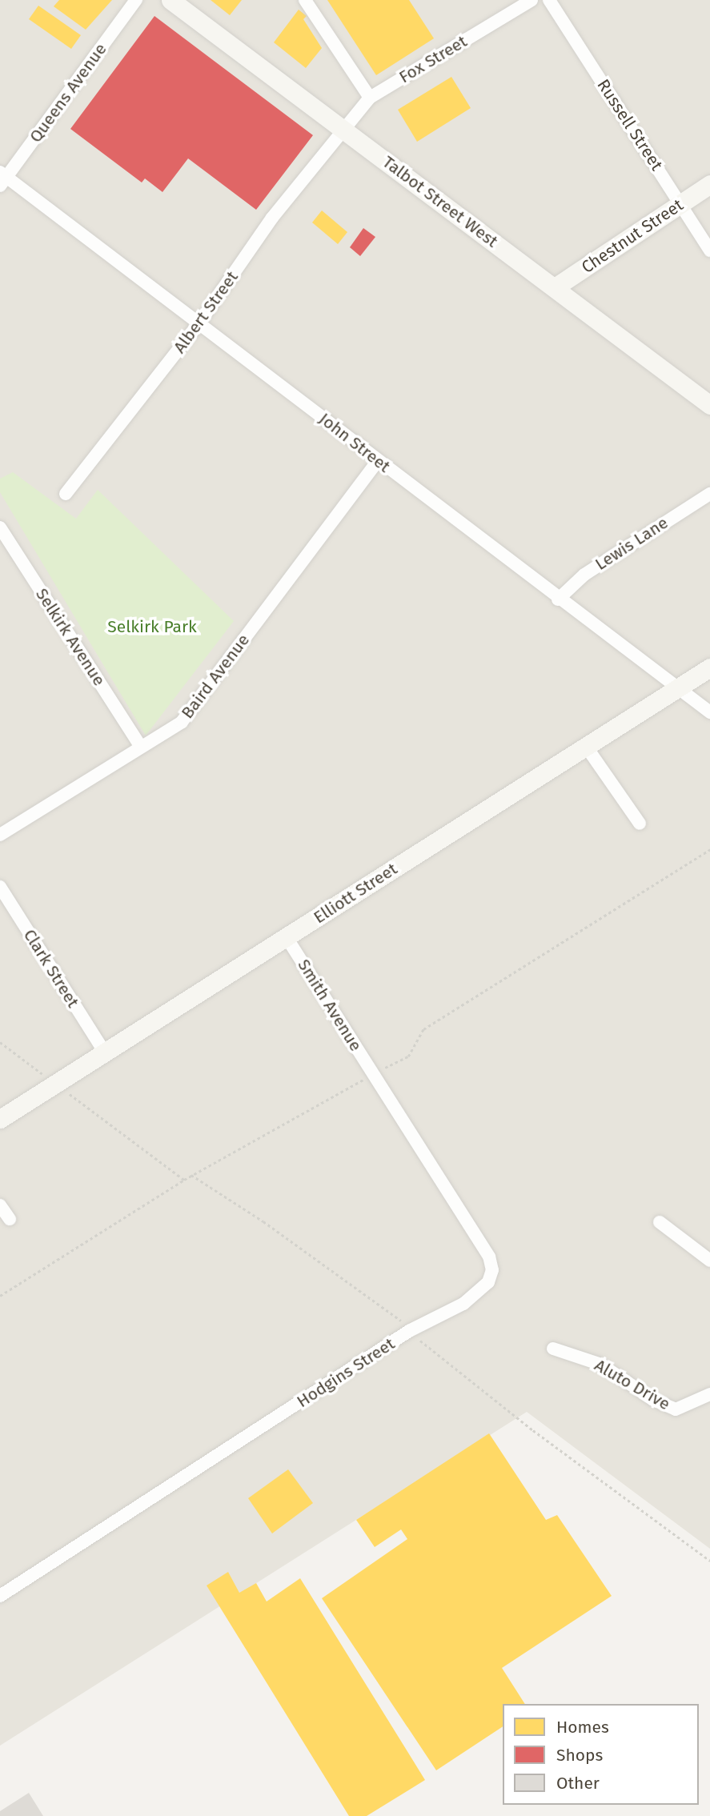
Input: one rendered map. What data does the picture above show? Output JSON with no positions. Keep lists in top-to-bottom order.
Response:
{
  "streets": {
    "street": [
      "Fox Street",
      "Queens Avenue",
      "Russell Street",
      "Talbot Street West",
      "Chestnut Street",
      "Albert Street",
      "John Street",
      "Lewis Lane",
      "Selkirk Avenue",
      "Baird Avenue",
      "Elliott Street",
      "Clark Street",
      "Smith Avenue",
      "Hodgins Street",
      "Aluto Drive"
    ]
  },
  "crossings": [
    ["Fox Street", "Talbot Street West"],
    ["Fox Street", "Albert Street"],
    ["Queens Avenue", "John Street"],
    ["Russell Street", "Chestnut Street"],
    ["Talbot Street West", "Chestnut Street"],
    ["Talbot Street West", "Albert Street"],
    ["Albert Street", "John Street"],
    ["John Street", "Lewis Lane"],
    ["John Street", "Baird Avenue"],
    ["John Street", "Elliott Street"],
    ["Selkirk Avenue", "Baird Avenue"],
    ["Elliott Street", "Clark Street"],
    ["Elliott Street", "Smith Avenue"],
    ["Smith Avenue", "Hodgins Street"]
  ],
  "parks": ["Selkirk Park"],
  "legend": ["Homes", "Shops", "Other"]
}
